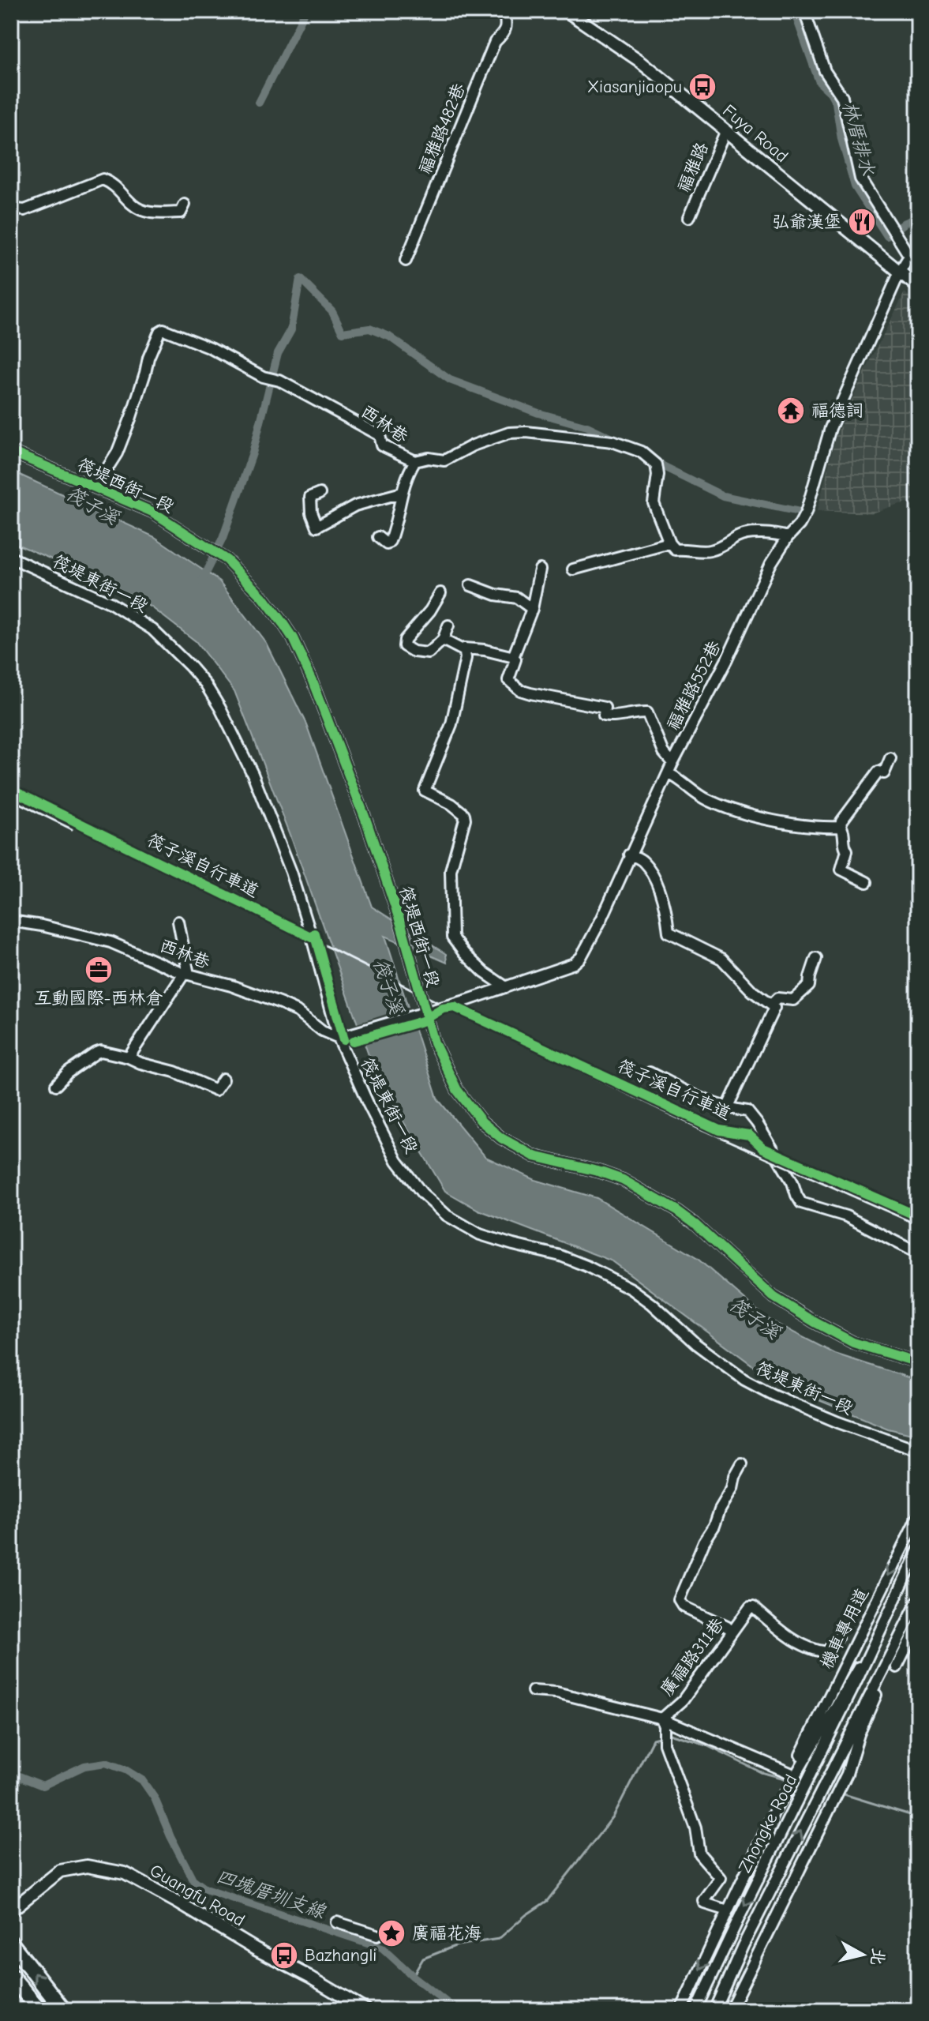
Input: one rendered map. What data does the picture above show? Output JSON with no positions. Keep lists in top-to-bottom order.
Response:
{
  "streets": {
    "main road": ["Fuya Road", "Guangfu Road"],
    "street": [
      "福雅路482巷",
      "福雅路",
      "西林巷",
      "筏堤西街一段",
      "筏堤東街一段",
      "福雅路552巷",
      "機車專用道",
      "廣福路311巷",
      "Zhongke Road"
    ],
    "cycle path": ["筏子溪自行車道"]
  },
  "crossings": [
    ["Fuya Road", "福雅路"],
    ["Fuya Road", "福雅路552巷"],
    ["西林巷", "筏堤西街一段"],
    ["西林巷", "筏堤東街一段"],
    ["西林巷", "福雅路552巷"],
    ["筏堤西街一段", "福雅路552巷"],
    ["筏堤東街一段", "福雅路552巷"],
    ["廣福路311巷", "Zhongke Road"]
  ],
  "water": ["林厝排水", "筏子溪", "四塊厝圳支線"],
  "places": {
    "bus stop": ["Xiasanjiaopu", "Bazhangli"],
    "restaurant": ["弘爺漢堡"],
    "temple": ["福德詞"],
    "office": ["互動國際-西林倉"],
    "place": ["廣福花海"]
  },
  "north": "right"
}
